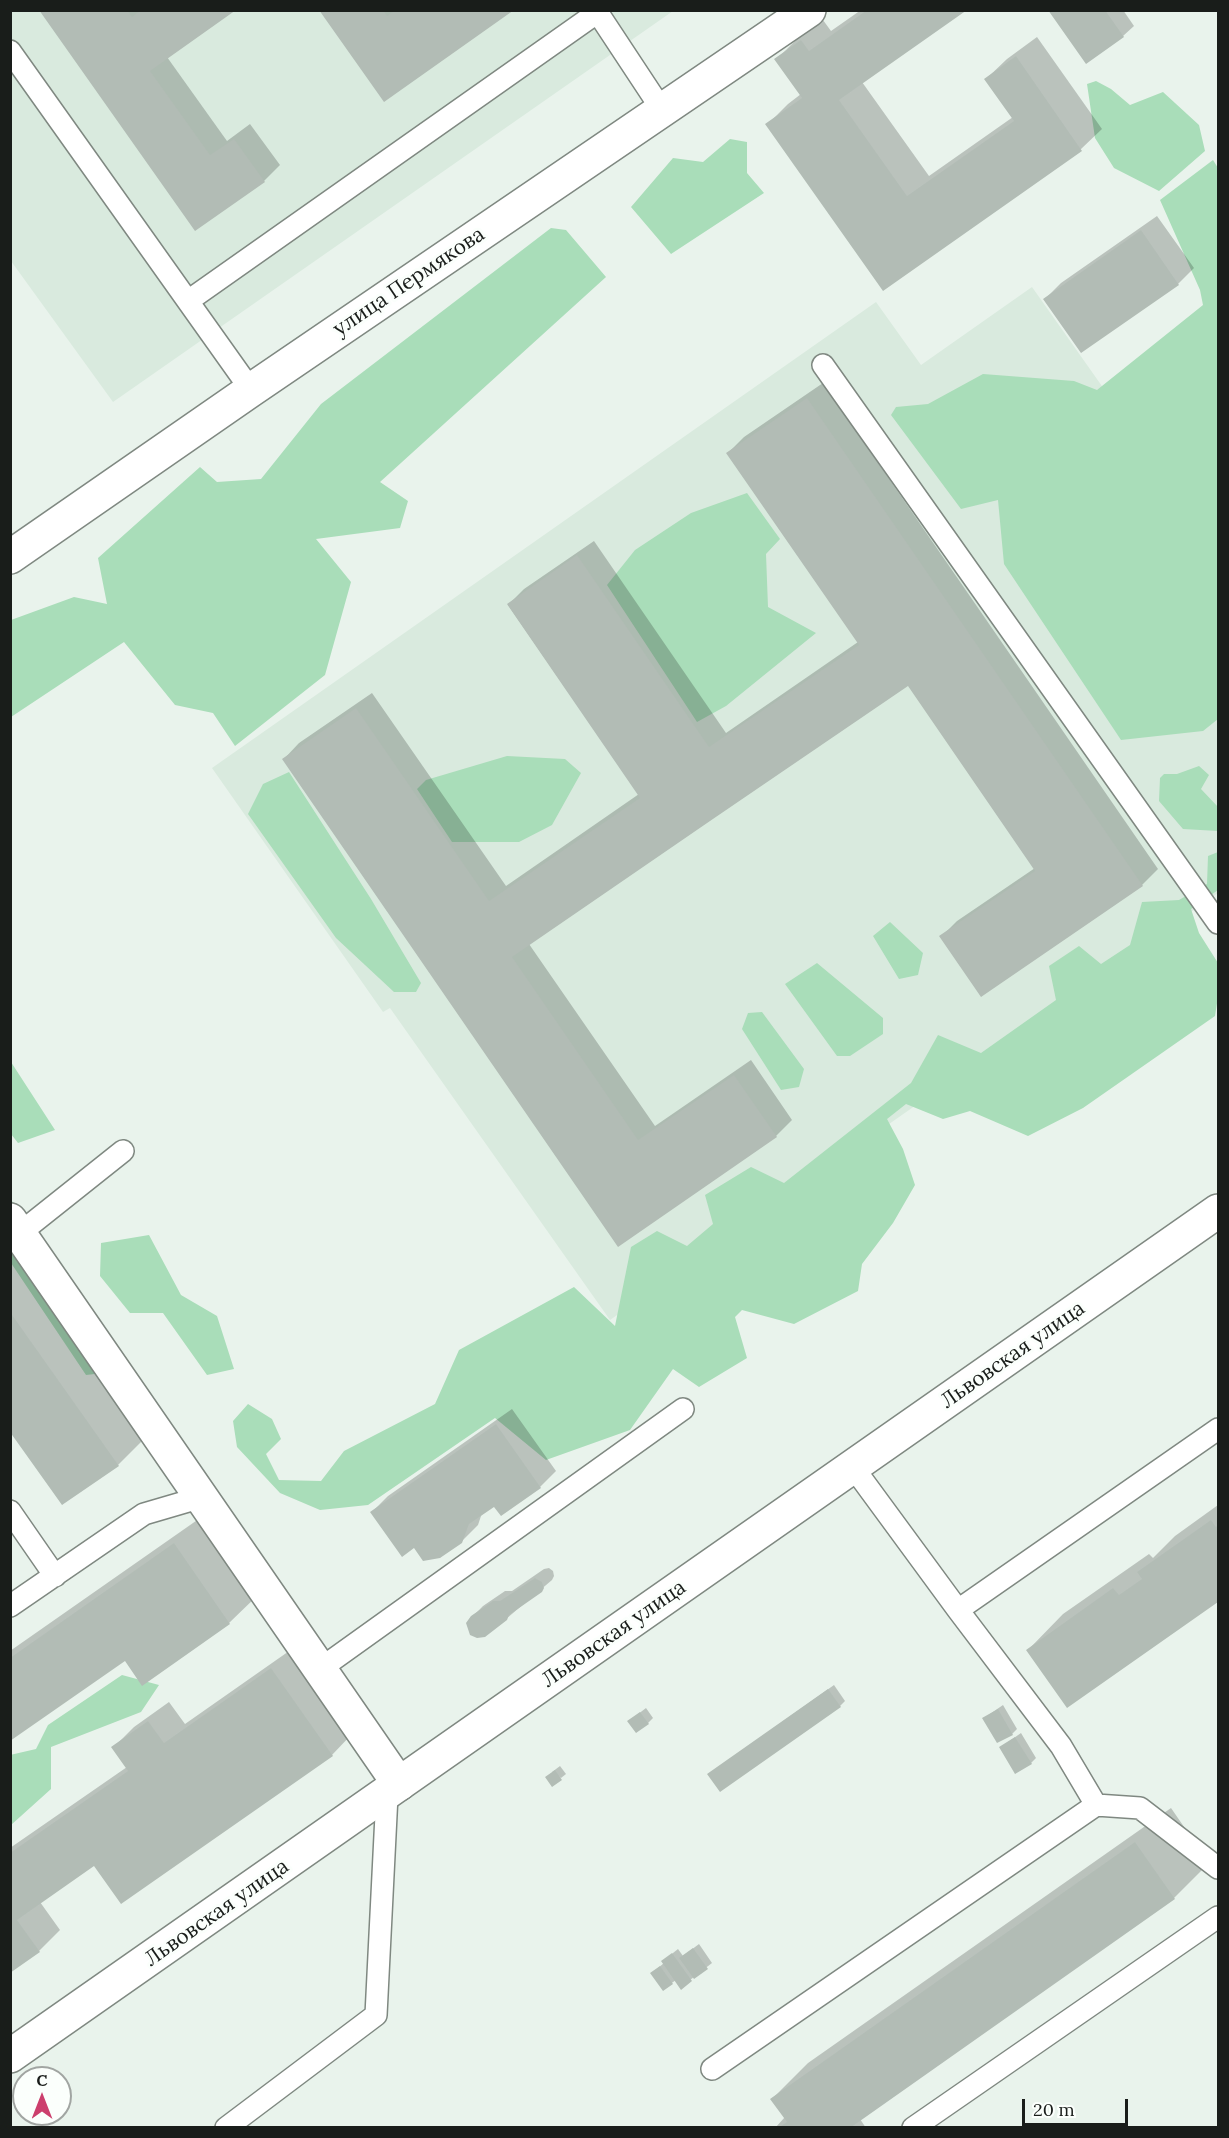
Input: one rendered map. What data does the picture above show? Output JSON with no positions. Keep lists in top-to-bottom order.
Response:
{
  "streets": {
    "street": ["улица Пермякова", "Львовская улица"]
  },
  "scale_bar": "20 m",
  "north": "top"
}
